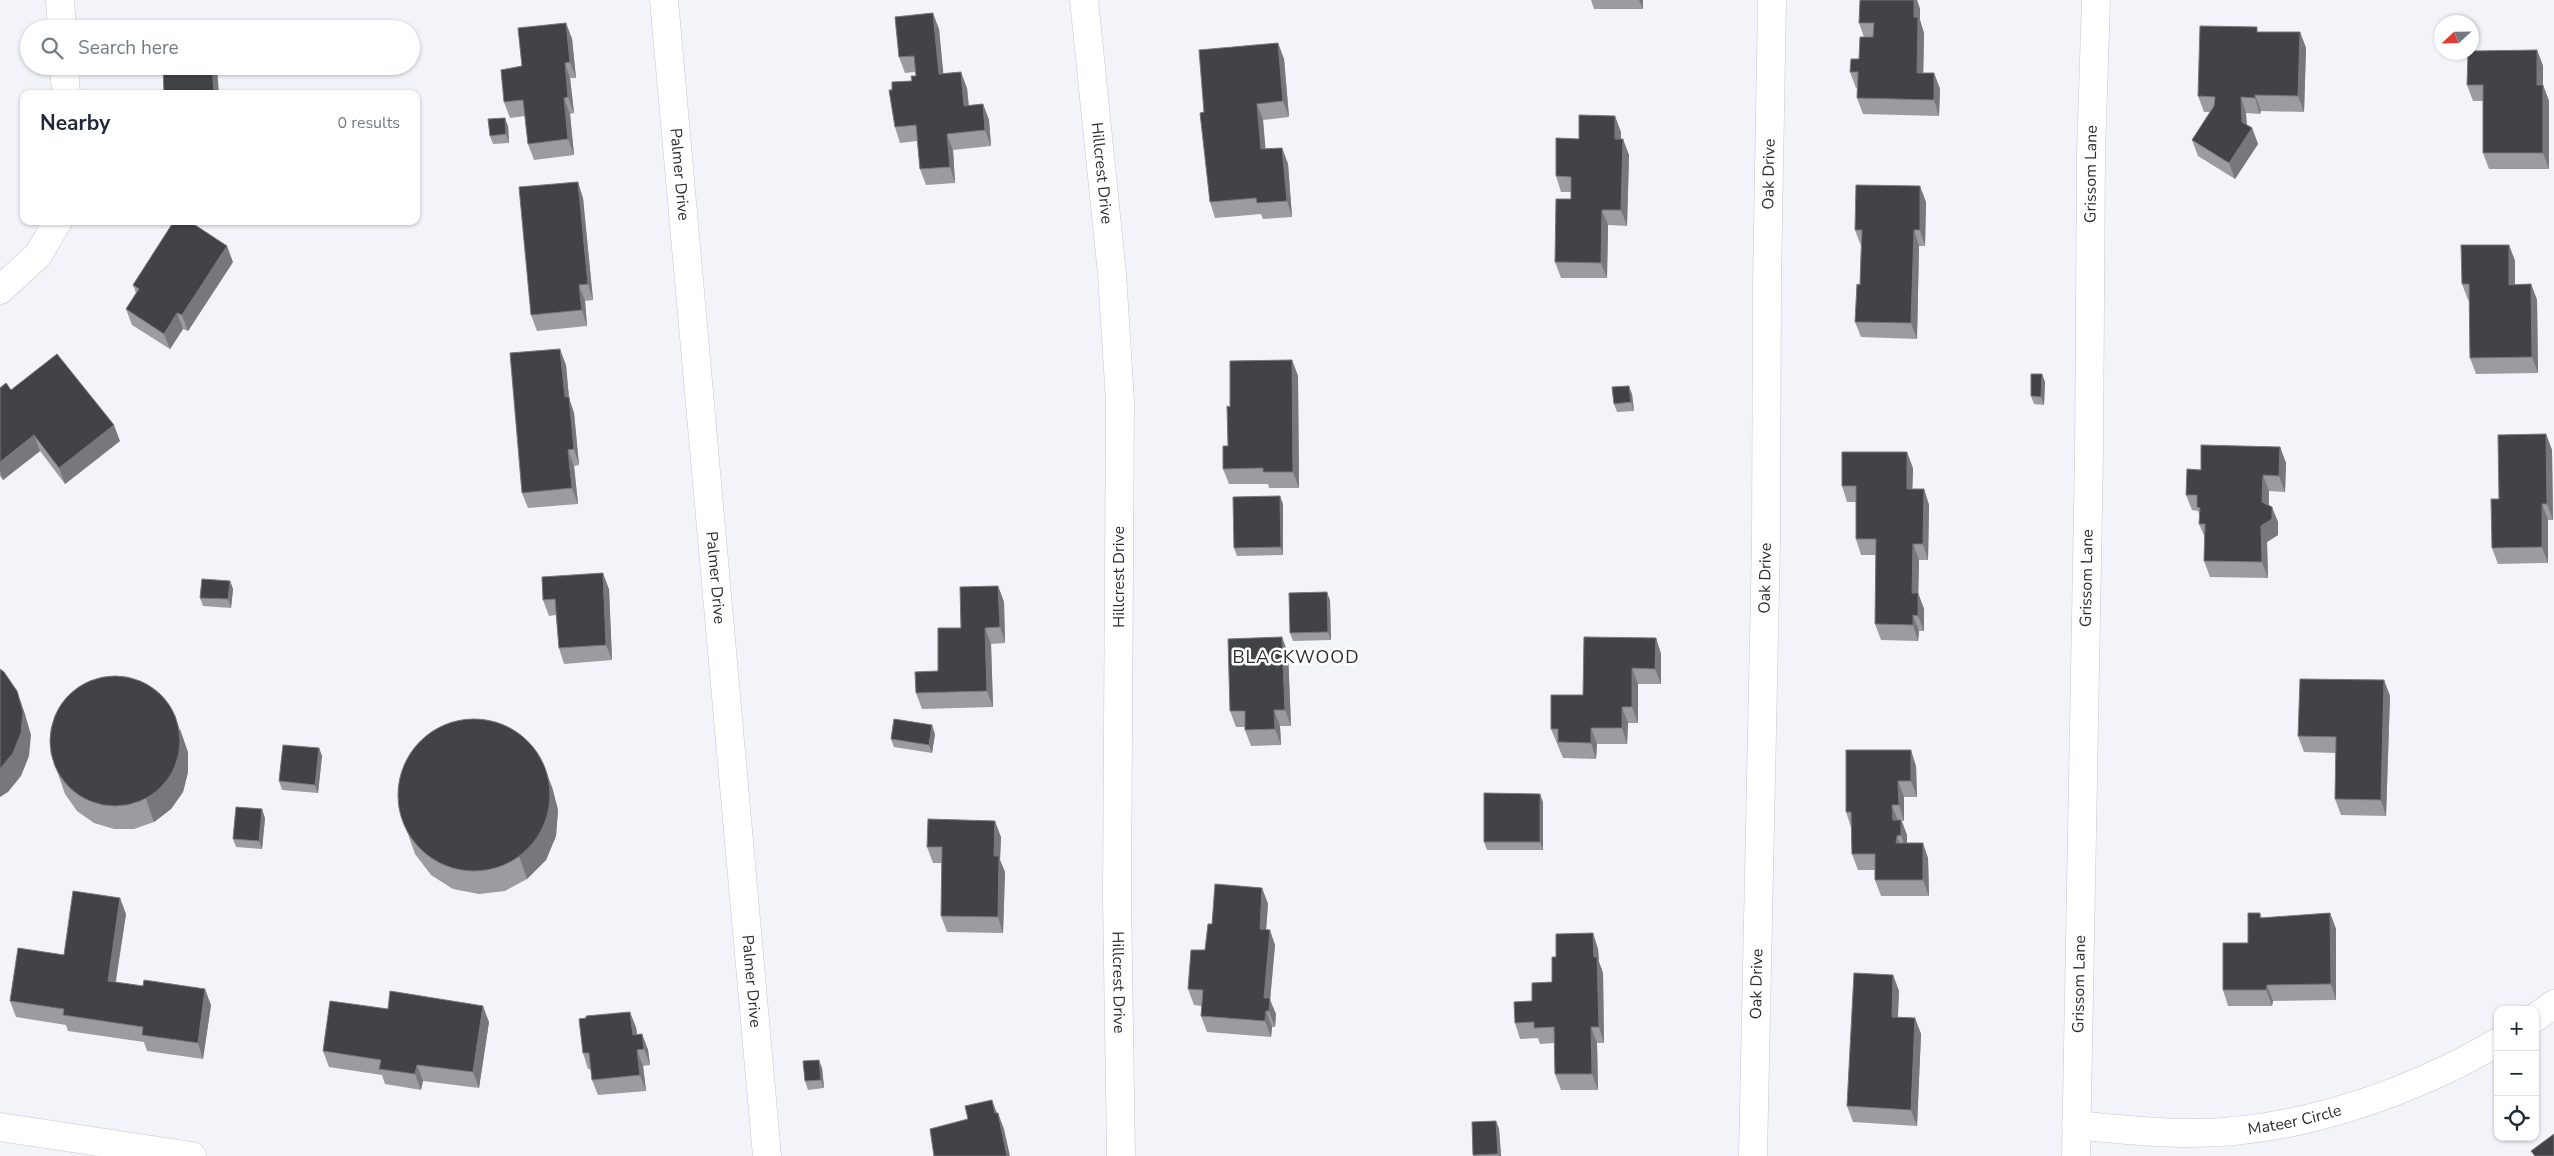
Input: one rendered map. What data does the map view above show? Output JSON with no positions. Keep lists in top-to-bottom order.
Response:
{
  "streets": {
    "street": [
      "Hillcrest Drive",
      "Oak Drive",
      "Grissom Lane",
      "Palmer Drive",
      "Mateer Circle"
    ]
  },
  "crossings": [
    ["Grissom Lane", "Mateer Circle"]
  ],
  "districts": ["BLACKWOOD"],
  "north": "left",
  "page": {
    "search": "Search here",
    "heading": ["Nearby", "0 results"],
    "map_buttons": ["+", "−"]
  }
}
